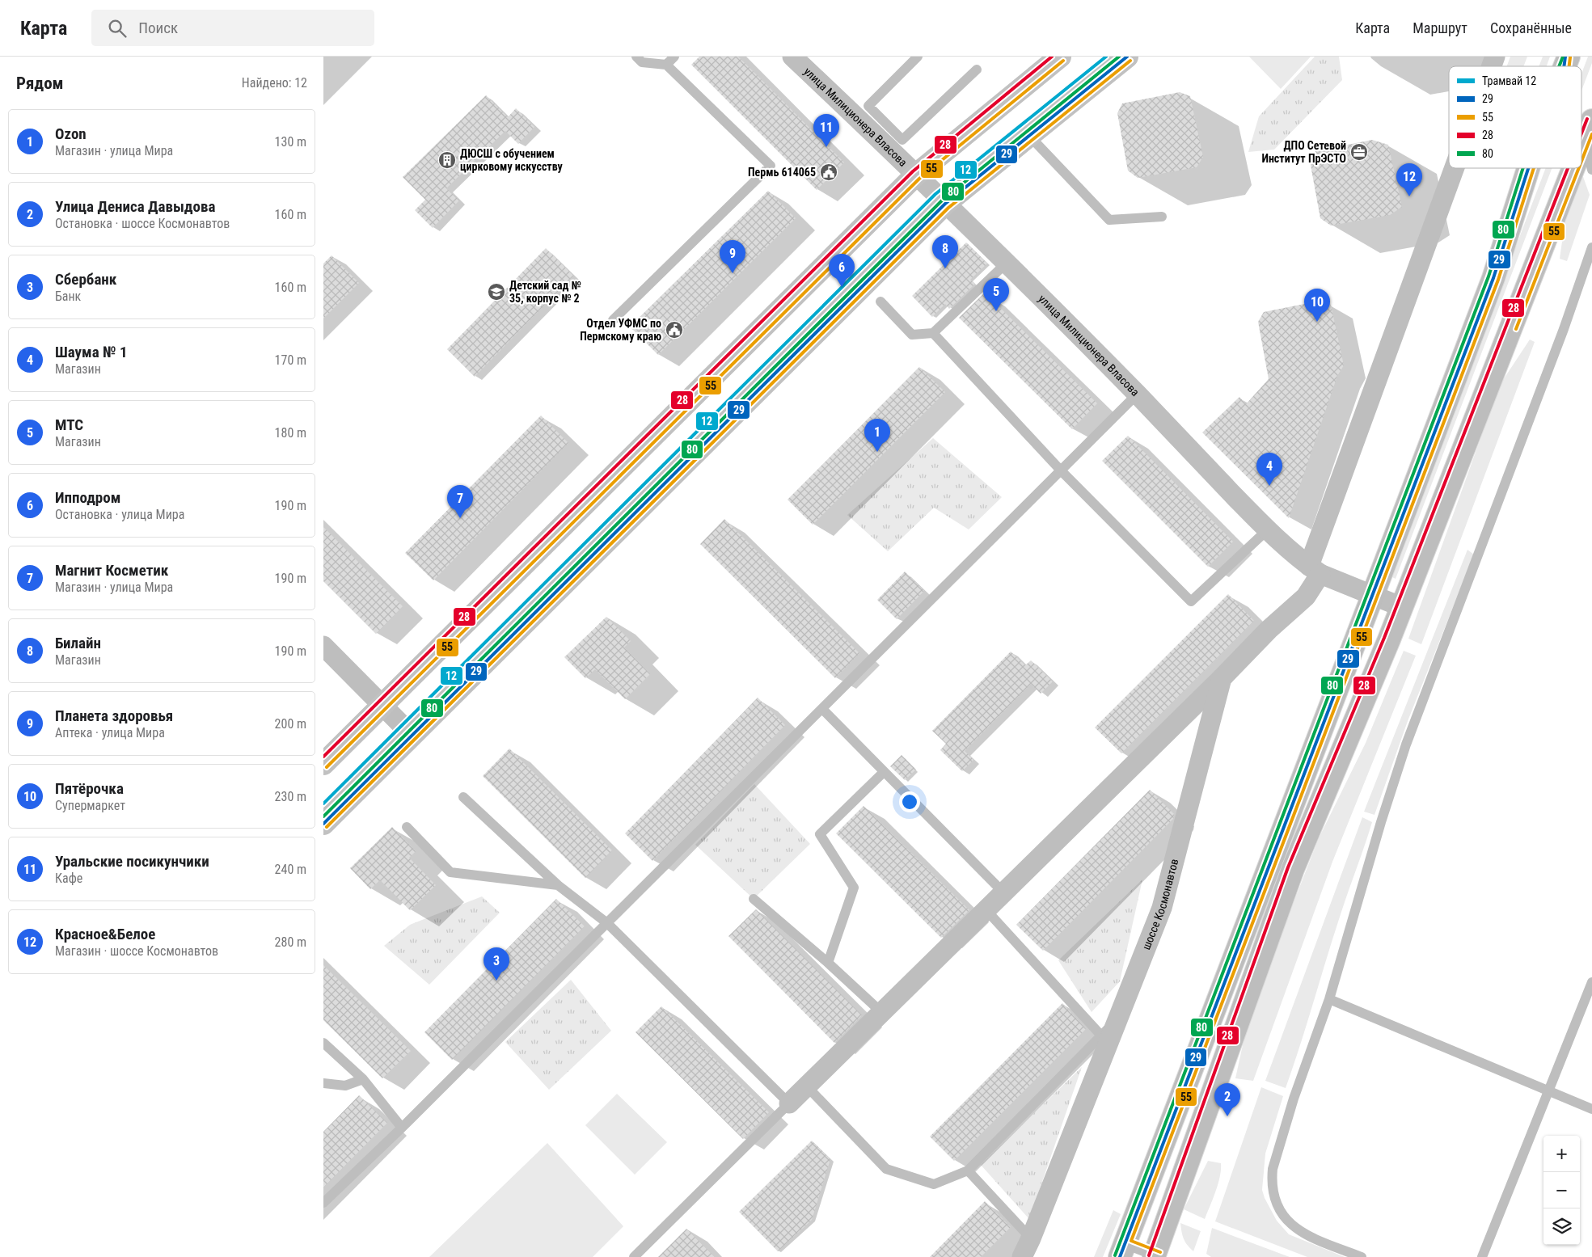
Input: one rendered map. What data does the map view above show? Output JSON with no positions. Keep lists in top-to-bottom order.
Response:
{
  "streets": {
    "street": ["улица Милиционера Власова", "шоссе Космонавтов"]
  },
  "places": {
    "office": ["ДПО Сетевой Институт ПрЭСТО"],
    "building": ["ДЮСШ с обучением цирковому искусству"],
    "public building": ["Пермь 614065", "Отдел УФМС по Пермскому краю"],
    "school or university": ["Детский сад № 35, корпус № 2"]
  },
  "lines": [
    "tram line 12",
    "transit line 29",
    "transit line 28",
    "transit line 80",
    "transit line 55"
  ],
  "legend": [
    "Трамвай 12",
    "29",
    "55",
    "28",
    "80"
  ],
  "page": {
    "header": "Карта",
    "search": "Поиск",
    "nav": ["Карта", "Маршрут", "Сохранённые"],
    "heading": ["Рядом", "Найдено: 12"],
    "list": [
      {
        "mark": "1",
        "name": "Ozon",
        "note": "Магазин · улица Мира",
        "value": "130 m"
      },
      {
        "mark": "2",
        "name": "Улица Дениса Давыдова",
        "note": "Остановка · шоссе Космонавтов",
        "value": "160 m"
      },
      {
        "mark": "3",
        "name": "Сбербанк",
        "note": "Банк",
        "value": "160 m"
      },
      {
        "mark": "4",
        "name": "Шаума № 1",
        "note": "Магазин",
        "value": "170 m"
      },
      {
        "mark": "5",
        "name": "МТС",
        "note": "Магазин",
        "value": "180 m"
      },
      {
        "mark": "6",
        "name": "Ипподром",
        "note": "Остановка · улица Мира",
        "value": "190 m"
      },
      {
        "mark": "7",
        "name": "Магнит Косметик",
        "note": "Магазин · улица Мира",
        "value": "190 m"
      },
      {
        "mark": "8",
        "name": "Билайн",
        "note": "Магазин",
        "value": "190 m"
      },
      {
        "mark": "9",
        "name": "Планета здоровья",
        "note": "Аптека · улица Мира",
        "value": "200 m"
      },
      {
        "mark": "10",
        "name": "Пятёрочка",
        "note": "Супермаркет",
        "value": "230 m"
      },
      {
        "mark": "11",
        "name": "Уральские посикунчики",
        "note": "Кафе",
        "value": "240 m"
      },
      {
        "mark": "12",
        "name": "Красное&Белое",
        "note": "Магазин · шоссе Космонавтов",
        "value": "280 m"
      }
    ],
    "pins": [
      "11",
      "12",
      "8",
      "9",
      "6",
      "5",
      "10",
      "1",
      "4",
      "7",
      "3",
      "2"
    ],
    "map_buttons": ["+", "−"]
  }
}
